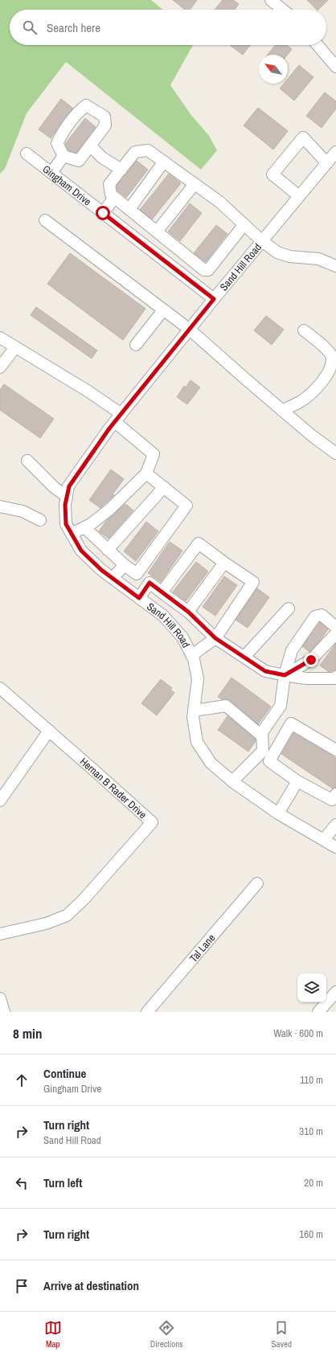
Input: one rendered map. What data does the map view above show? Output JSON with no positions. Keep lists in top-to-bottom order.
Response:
{
  "streets": {
    "street": [
      "Gingham Drive",
      "Sand Hill Road",
      "Hernan B Rader Drive",
      "Tal Lane"
    ]
  },
  "crossings": [
    ["Gingham Drive", "Sand Hill Road"]
  ],
  "north": "top left",
  "page": {
    "search": "Search here",
    "heading": ["8 min", "Walk · 600 m"],
    "list": [
      ["Continue", "Gingham Drive", "110 m"],
      ["Turn right", "Sand Hill Road", "310 m"],
      ["Turn left", "20 m"],
      ["Turn right", "160 m"],
      "Arrive at destination"
    ],
    "nav": ["Map", "Directions", "Saved"]
  }
}
